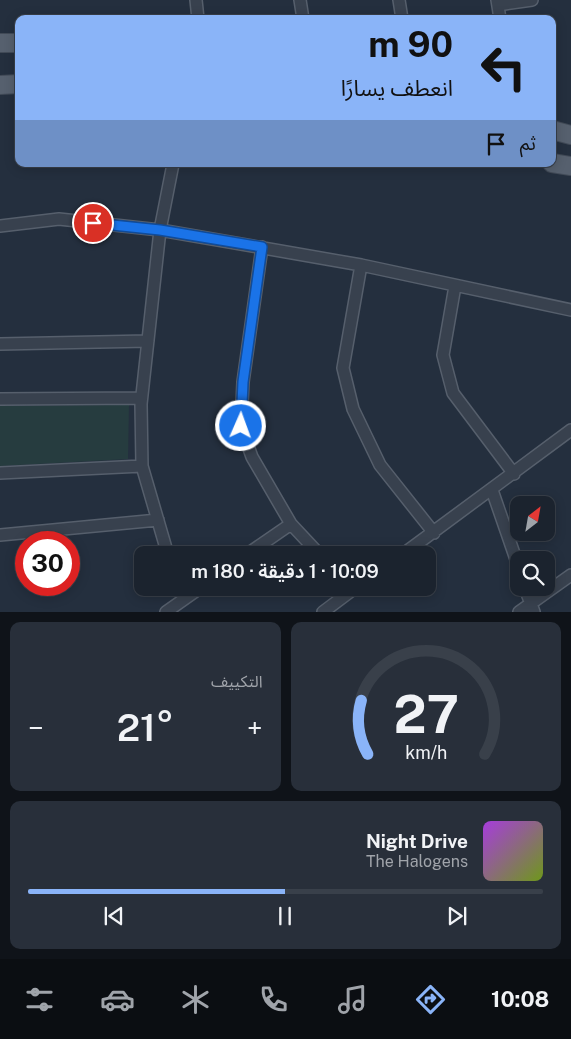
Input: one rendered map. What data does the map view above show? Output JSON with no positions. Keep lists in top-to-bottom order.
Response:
{
  "north": "top right",
  "page": {
    "turn": ["90 m", "انعطف يسارًا"],
    "then": "ثم",
    "limit": "30",
    "trip": "10:09 · 1 دقيقة · 180 m",
    "tile": "التكييف",
    "heat": ["−", "21°", "+"],
    "song": ["Night Drive", "The Halogens"],
    "tabs": "10:08",
    "gauge": ["27", "km/h"]
  }
}
